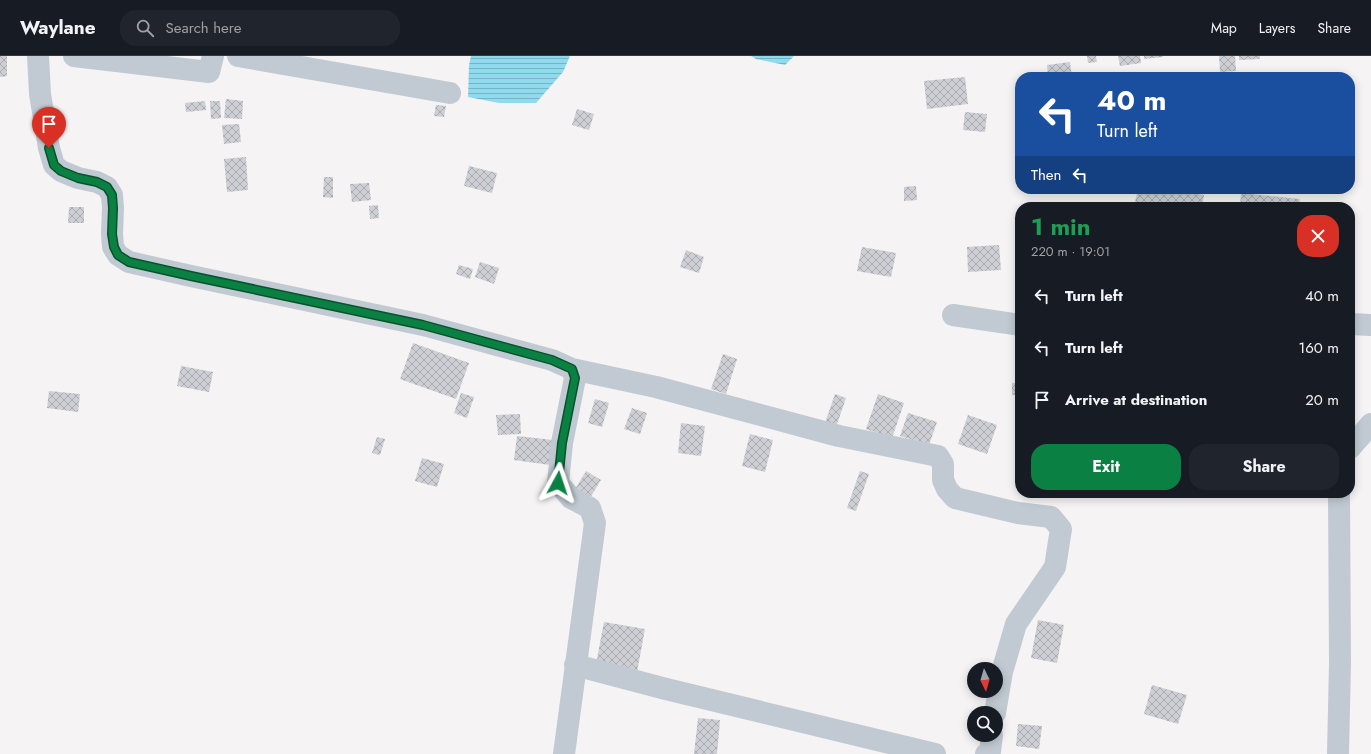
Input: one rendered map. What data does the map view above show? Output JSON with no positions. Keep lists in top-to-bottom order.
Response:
{
  "north": "bottom",
  "page": {
    "header": "Waylane",
    "search": "Search here",
    "nav": ["Map", "Layers", "Share"],
    "turn": ["40 m", "Turn left"],
    "then": "Then",
    "heading": ["1 min", "220 m · 19:01"],
    "list": [
      {
        "name": "Turn left",
        "value": "40 m"
      },
      {
        "name": "Turn left",
        "value": "160 m"
      },
      {
        "name": "Arrive at destination",
        "value": "20 m"
      }
    ],
    "buttons": ["Exit", "Share"]
  }
}
